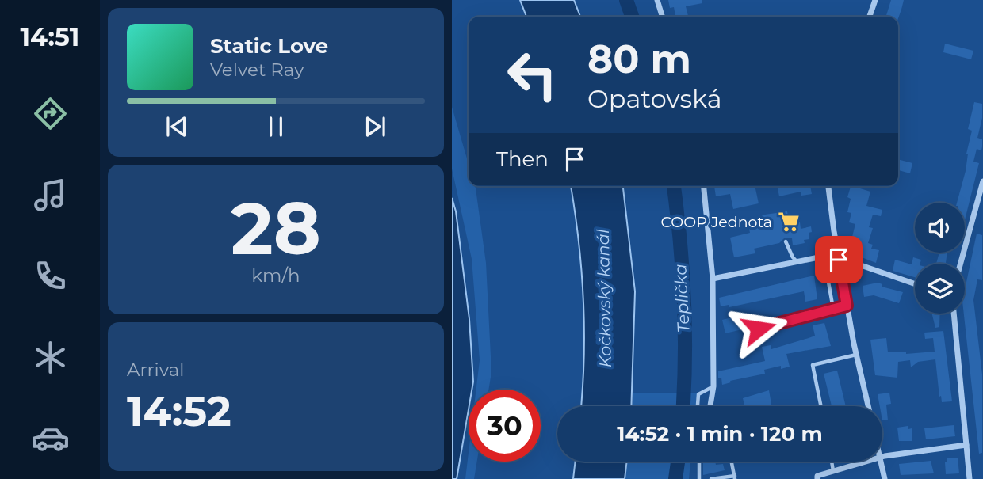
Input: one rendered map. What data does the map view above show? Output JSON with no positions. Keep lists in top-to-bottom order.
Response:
{
  "water": ["Kočkovský kanál", "Teplička"],
  "places": {
    "supermarket": ["COOP Jednota"]
  },
  "page": {
    "tabs": "14:51",
    "turn": ["80 m", "Opatovská"],
    "song": ["Static Love", "Velvet Ray"],
    "then": "Then",
    "tile": [
      ["28", "km/h"],
      ["Arrival", "14:52"]
    ],
    "limit": "30",
    "trip": "14:52 · 1 min · 120 m"
  }
}
